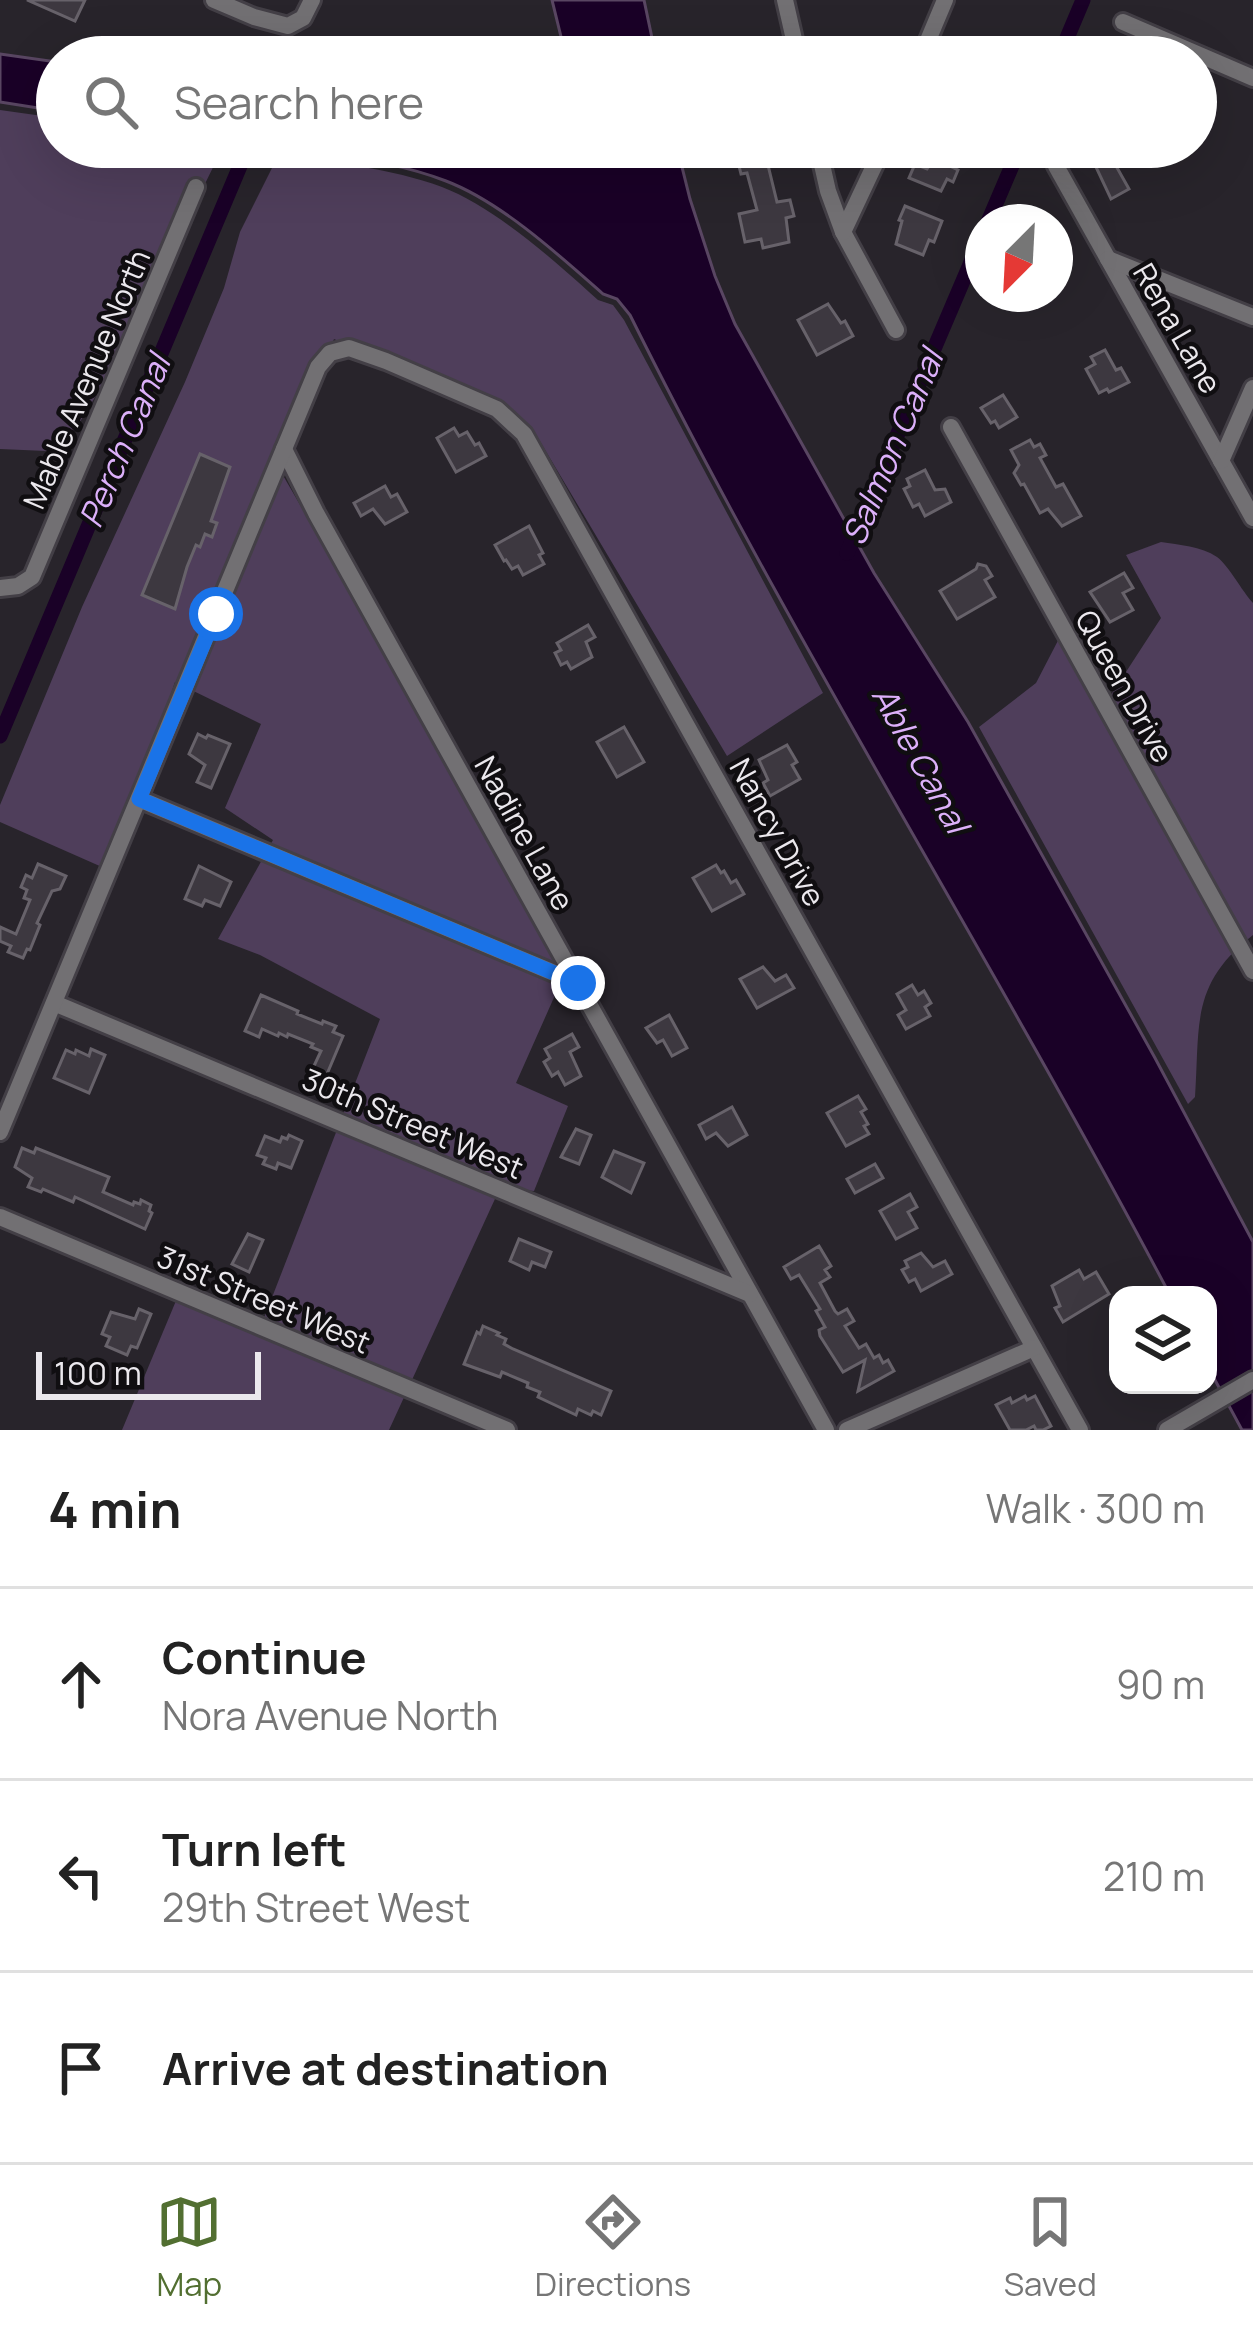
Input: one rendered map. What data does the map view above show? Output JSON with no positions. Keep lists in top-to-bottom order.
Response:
{
  "streets": {
    "street": [
      "Rena Lane",
      "Mable Avenue North",
      "Queen Drive",
      "Nancy Drive",
      "Nadine Lane",
      "30th Street West",
      "31st Street West"
    ]
  },
  "crossings": [
    ["Nancy Drive", "Nadine Lane"],
    ["Nadine Lane", "30th Street West"]
  ],
  "water": ["Perch Canal", "Salmon Canal", "Able Canal"],
  "scale_bar": "100 m",
  "north": "bottom left",
  "page": {
    "search": "Search here",
    "scale": "100 m",
    "heading": ["4 min", "Walk · 300 m"],
    "list": [
      ["Continue", "Nora Avenue North", "90 m"],
      ["Turn left", "29th Street West", "210 m"],
      "Arrive at destination"
    ],
    "nav": ["Map", "Directions", "Saved"]
  }
}
